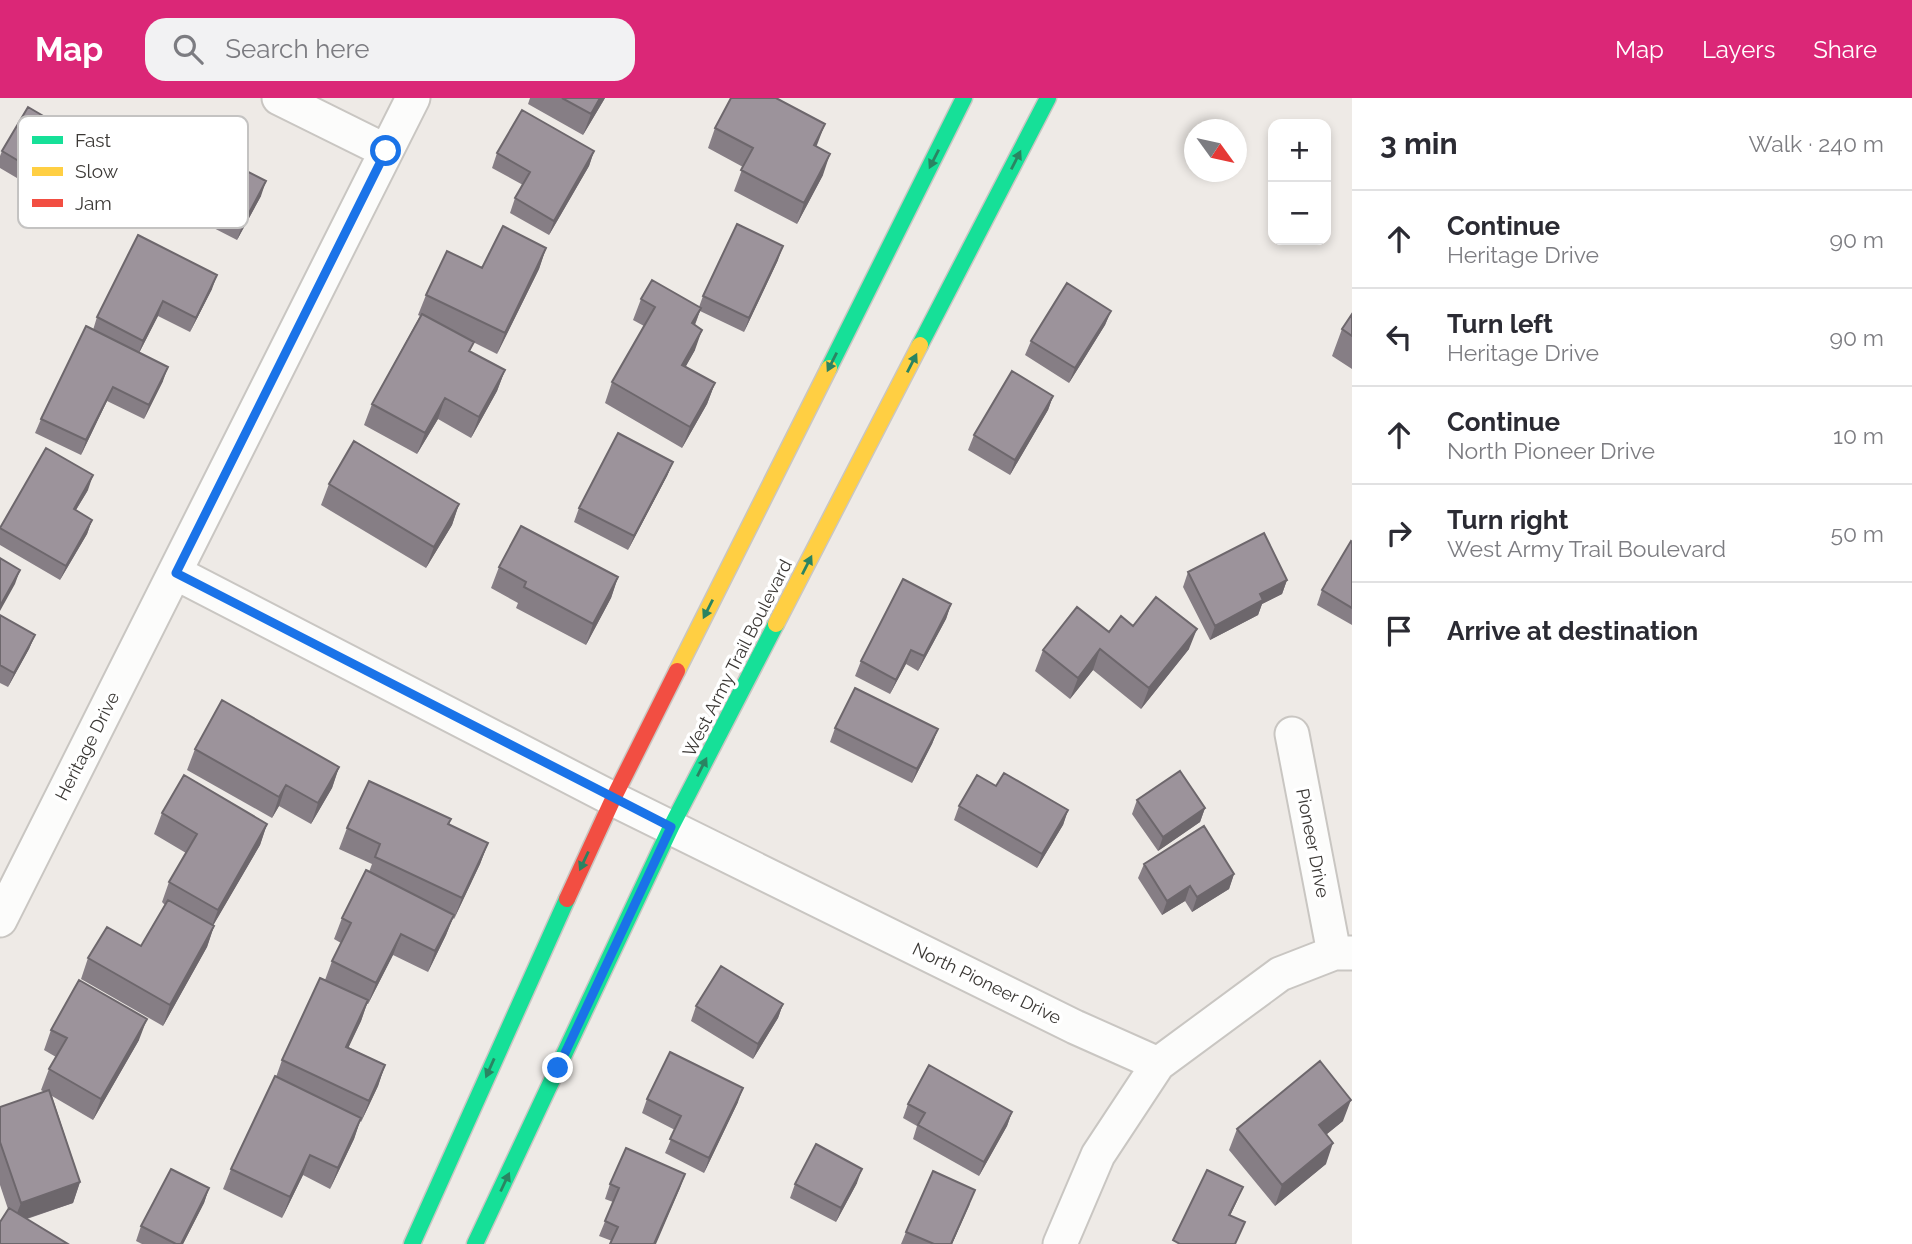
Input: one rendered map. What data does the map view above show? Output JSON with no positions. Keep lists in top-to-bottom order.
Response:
{
  "streets": {
    "main road": ["West Army Trail Boulevard"],
    "street": ["Heritage Drive", "Pioneer Drive", "North Pioneer Drive"]
  },
  "crossings": [
    ["West Army Trail Boulevard", "North Pioneer Drive"]
  ],
  "legend": ["Fast", "Slow", "Jam"],
  "north": "bottom right",
  "page": {
    "header": "Map",
    "search": "Search here",
    "nav": ["Map", "Layers", "Share"],
    "heading": ["3 min", "Walk · 240 m"],
    "map_buttons": ["+", "−"],
    "list": [
      ["Continue", "Heritage Drive", "90 m"],
      ["Turn left", "Heritage Drive", "90 m"],
      ["Continue", "North Pioneer Drive", "10 m"],
      ["Turn right", "West Army Trail Boulevard", "50 m"],
      "Arrive at destination"
    ]
  }
}
